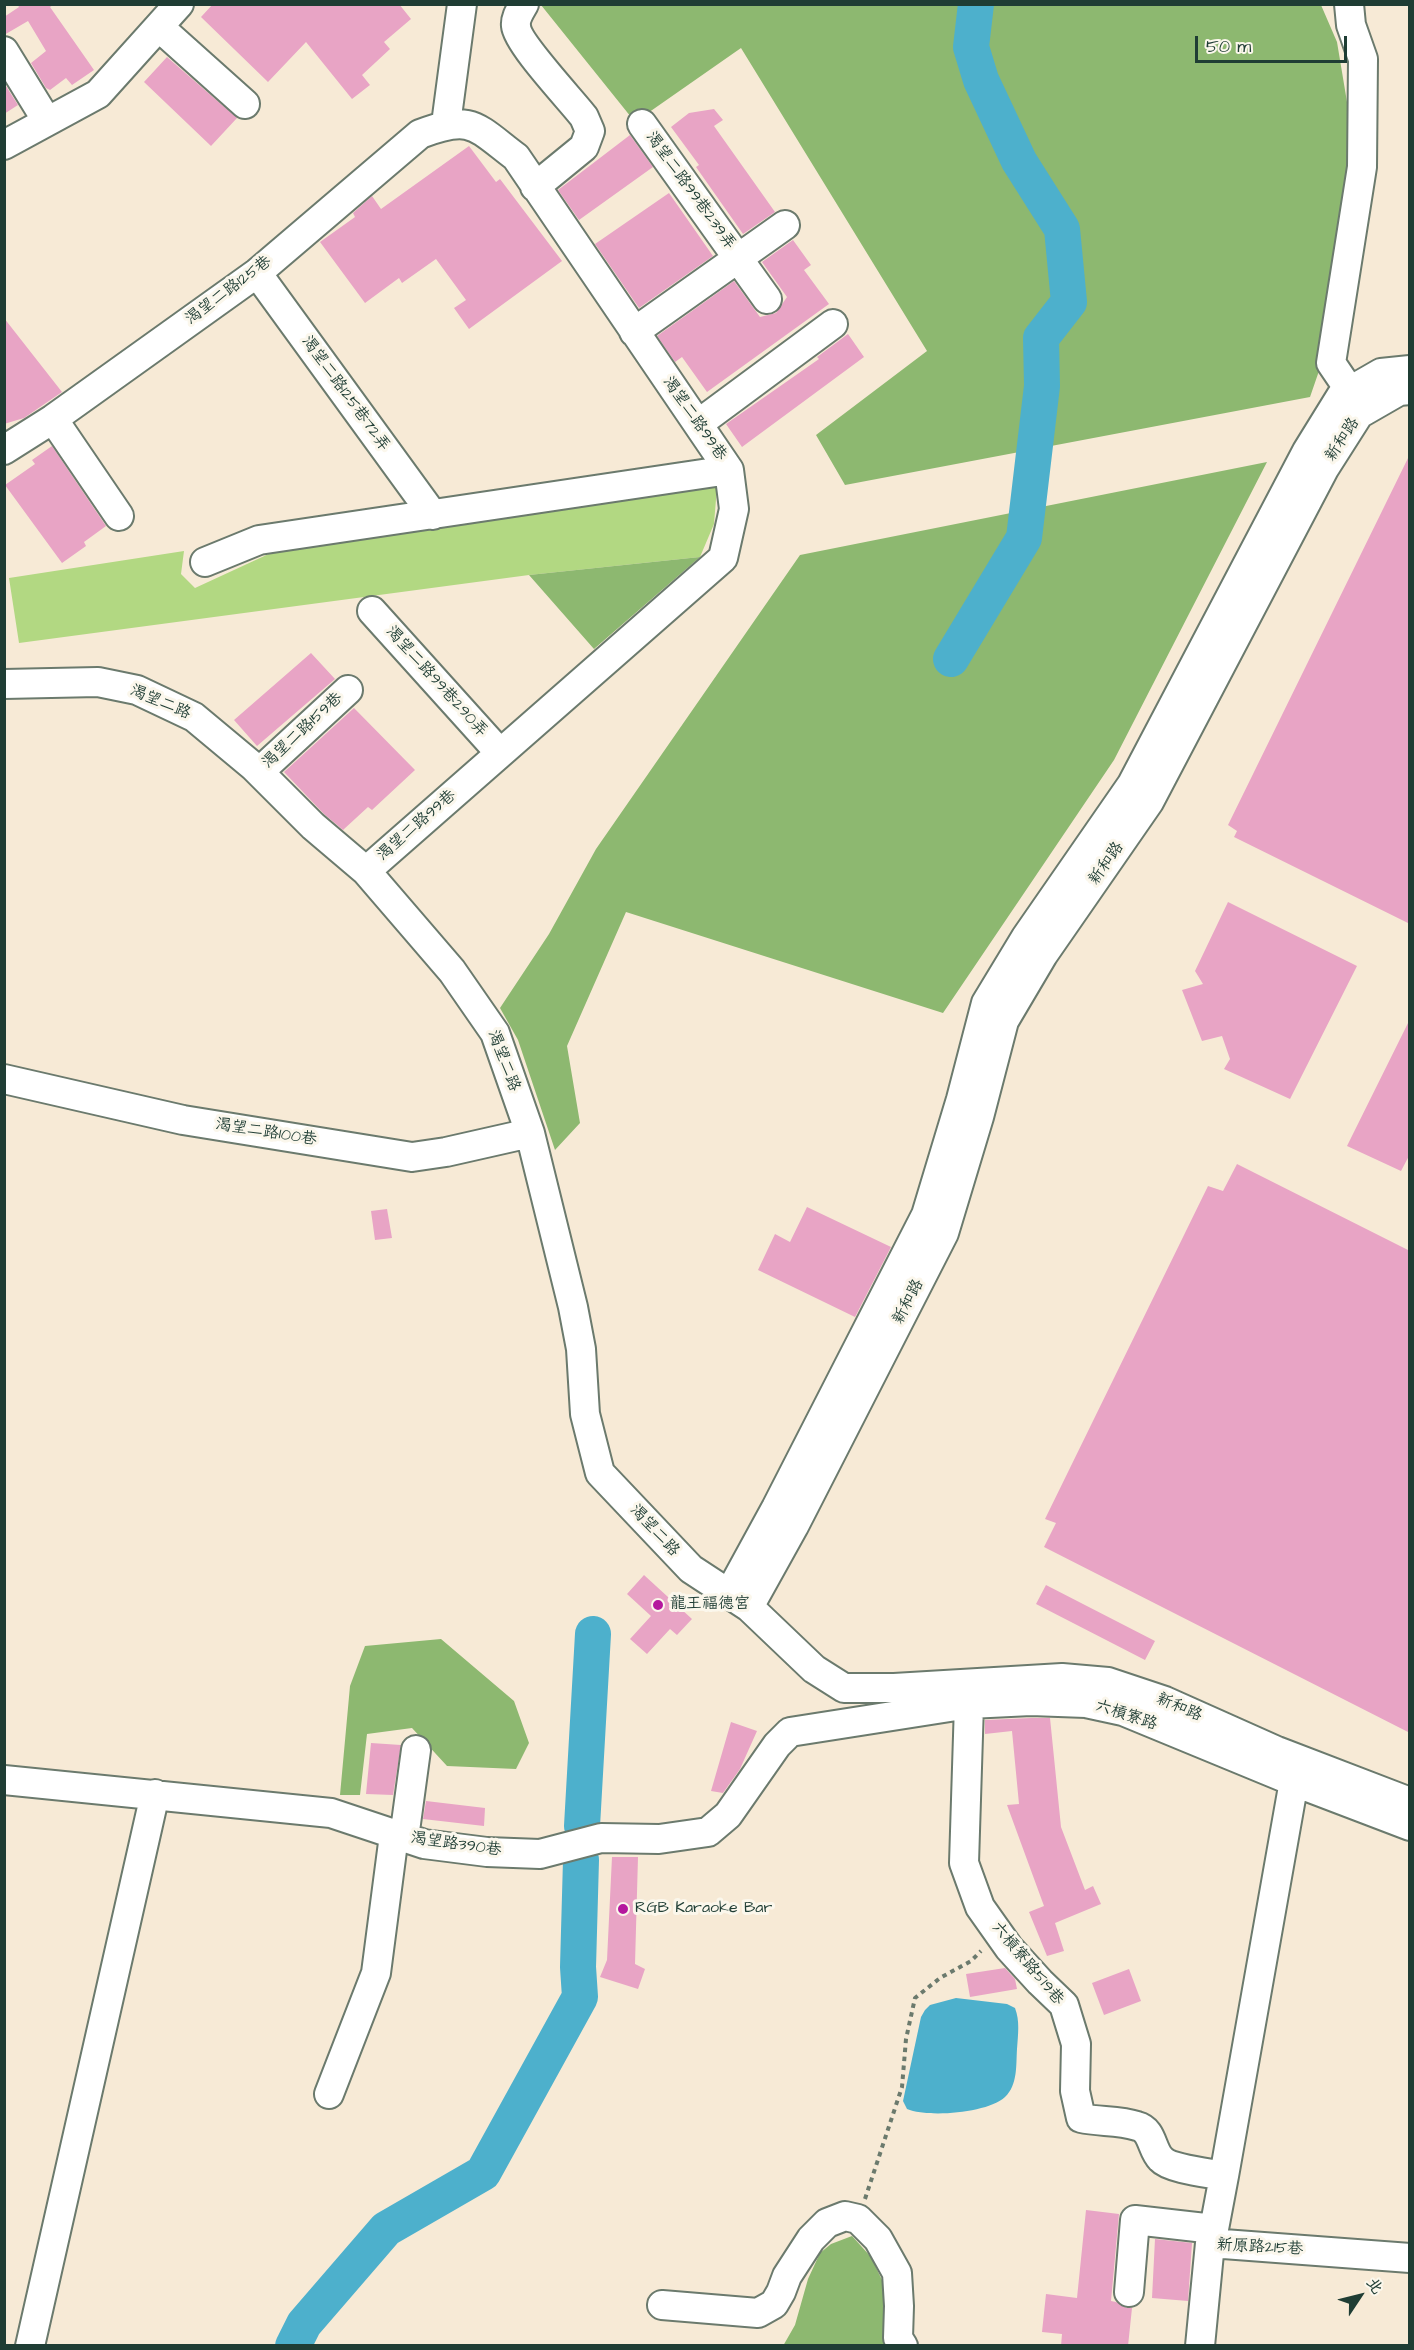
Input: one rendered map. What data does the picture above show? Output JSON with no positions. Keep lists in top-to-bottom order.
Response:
{
  "streets": {
    "street": [
      "渴望二路99巷239弄",
      "渴望二路125巷",
      "渴望二路125巷72弄",
      "渴望二路99巷",
      "新和路",
      "渴望二路99巷290弄",
      "渴望二路",
      "渴望二路159巷",
      "渴望二路100巷",
      "六槓寮路",
      "渴望路390巷",
      "六槓寮路519巷",
      "新原路215巷"
    ]
  },
  "crossings": [
    ["渴望二路99巷239弄", "渴望二路99巷"],
    ["渴望二路125巷", "渴望二路125巷72弄"],
    ["渴望二路125巷", "渴望二路99巷"],
    ["渴望二路99巷", "渴望二路99巷290弄"],
    ["渴望二路99巷", "渴望二路"],
    ["新和路", "渴望二路"],
    ["渴望二路", "渴望二路159巷"],
    ["渴望二路", "渴望二路100巷"],
    ["六槓寮路", "渴望路390巷"],
    ["六槓寮路", "六槓寮路519巷"]
  ],
  "places": ["龍王福德宮", "RGB Karaoke Bar"],
  "scale_bar": "50 m",
  "north": "top right"
}
